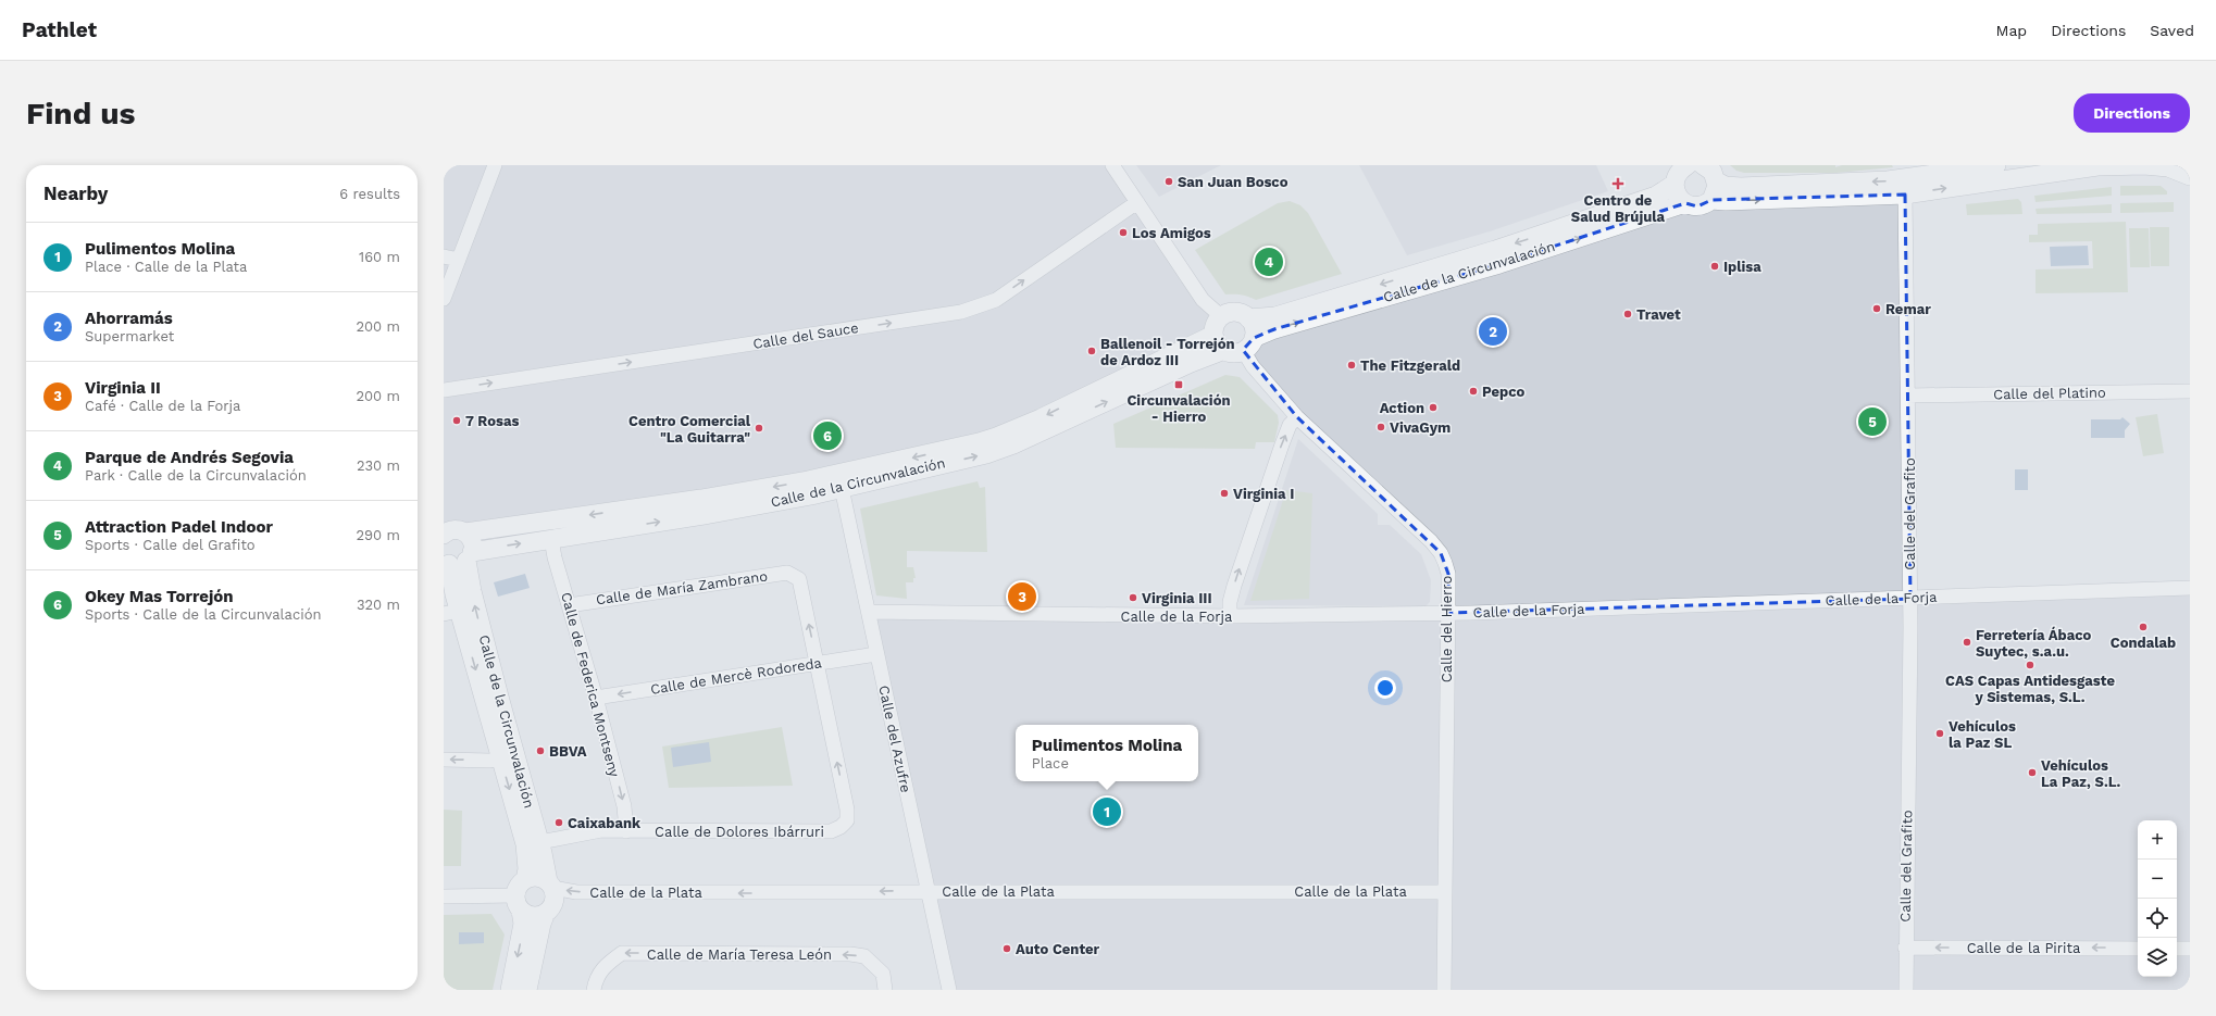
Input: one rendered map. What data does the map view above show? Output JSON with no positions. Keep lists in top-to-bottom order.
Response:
{
  "streets": {
    "street": [
      "Calle de la Circunvalación",
      "Calle del Sauce",
      "Calle del Platino",
      "Calle del Grafito",
      "Calle de María Zambrano",
      "Calle de la Forja",
      "Calle del Hierro",
      "Calle de Mercè Rodoreda",
      "Calle de Federica Montseny",
      "Calle del Azufre",
      "Calle de Dolores Ibárruri",
      "Calle de la Plata",
      "Calle de la Pirita",
      "Calle de María Teresa León"
    ]
  },
  "crossings": [
    ["Calle de la Circunvalación", "Calle del Hierro"],
    ["Calle de la Circunvalación", "Calle de Federica Montseny"],
    ["Calle de la Circunvalación", "Calle del Azufre"],
    ["Calle de la Circunvalación", "Calle de Dolores Ibárruri"],
    ["Calle de la Circunvalación", "Calle de la Plata"],
    ["Calle del Platino", "Calle del Grafito"],
    ["Calle del Grafito", "Calle de la Forja"],
    ["Calle del Grafito", "Calle de la Pirita"],
    ["Calle de María Zambrano", "Calle de Mercè Rodoreda"],
    ["Calle de María Zambrano", "Calle de Federica Montseny"],
    ["Calle de María Zambrano", "Calle de Dolores Ibárruri"],
    ["Calle de la Forja", "Calle del Hierro"],
    ["Calle de la Forja", "Calle del Azufre"],
    ["Calle del Hierro", "Calle de la Plata"],
    ["Calle de Mercè Rodoreda", "Calle de Federica Montseny"],
    ["Calle de Mercè Rodoreda", "Calle del Azufre"],
    ["Calle de Mercè Rodoreda", "Calle de Dolores Ibárruri"],
    ["Calle de Federica Montseny", "Calle de Dolores Ibárruri"],
    ["Calle del Azufre", "Calle de la Plata"]
  ],
  "one_way": [
    "Calle del Sauce",
    "Calle de Mercè Rodoreda",
    "Calle de Federica Montseny",
    "Calle de la Plata",
    "Calle de la Pirita",
    "Calle de María Teresa León"
  ],
  "places": {
    "other": [
      "San Juan Bosco",
      "Los Amigos",
      "Iplisa",
      "Remar",
      "Travet",
      "Ballenoil - Torrejón de Ardoz III",
      "The Fitzgerald",
      "Pepco",
      "Action",
      "7 Rosas",
      "VivaGym",
      "Centro Comercial \"La Guitarra\"",
      "Virginia I",
      "Virginia III",
      "Condalab",
      "Ferretería Ábaco Suytec, s.a.u.",
      "CAS Capas Antidesgaste y Sistemas, S.L.",
      "Vehículos la Paz SL",
      "BBVA",
      "Vehículos La Paz, S.L.",
      "Caixabank",
      "Auto Center"
    ],
    "health": ["Centro de Salud Brújula"],
    "transit": ["Circunvalación - Hierro"]
  },
  "page": {
    "header": "Pathlet",
    "nav": ["Map", "Directions", "Saved"],
    "buttons": "Directions",
    "title": "Find us",
    "heading": ["Nearby", "6 results"],
    "list": [
      {
        "mark": "1",
        "name": "Pulimentos Molina",
        "note": "Place · Calle de la Plata",
        "value": "160 m"
      },
      {
        "mark": "2",
        "name": "Ahorramás",
        "note": "Supermarket",
        "value": "200 m"
      },
      {
        "mark": "3",
        "name": "Virginia II",
        "note": "Café · Calle de la Forja",
        "value": "200 m"
      },
      {
        "mark": "4",
        "name": "Parque de Andrés Segovia",
        "note": "Park · Calle de la Circunvalación",
        "value": "230 m"
      },
      {
        "mark": "5",
        "name": "Attraction Padel Indoor",
        "note": "Sports · Calle del Grafito",
        "value": "290 m"
      },
      {
        "mark": "6",
        "name": "Okey Mas Torrejón",
        "note": "Sports · Calle de la Circunvalación",
        "value": "320 m"
      }
    ],
    "pins": [
      "4",
      "2",
      "5",
      "6",
      "3",
      "1"
    ],
    "popup": ["Pulimentos Molina", "Place"],
    "map_buttons": ["+", "−"]
  }
}
